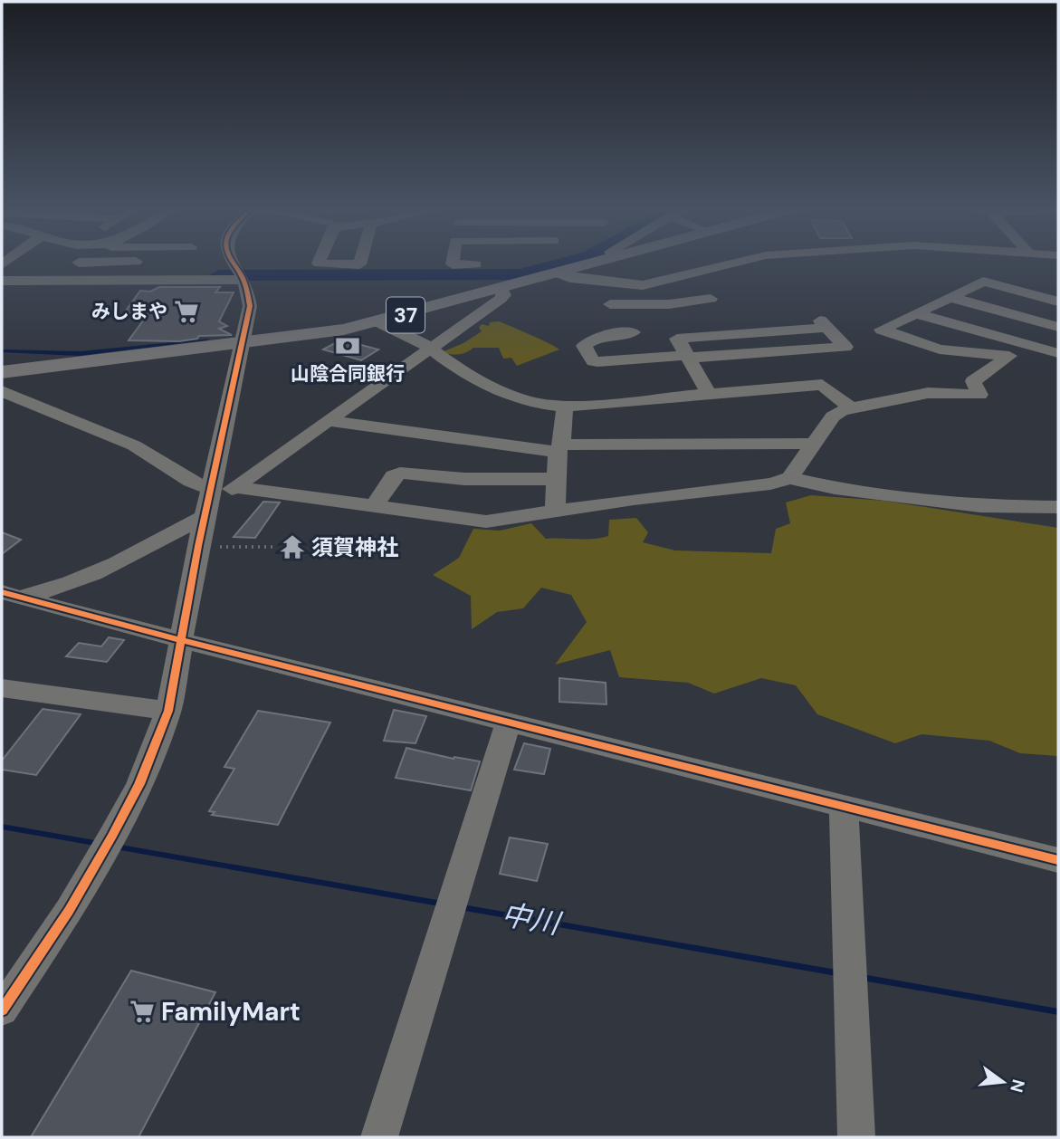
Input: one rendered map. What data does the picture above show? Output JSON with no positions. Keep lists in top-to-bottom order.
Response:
{
  "streets": {
    "main road": ["37"]
  },
  "water": ["中川"],
  "places": {
    "supermarket": ["みしまや", "FamilyMart"],
    "bank": ["山陰合同銀行"],
    "temple": ["須賀神社"]
  },
  "north": "right"
}
